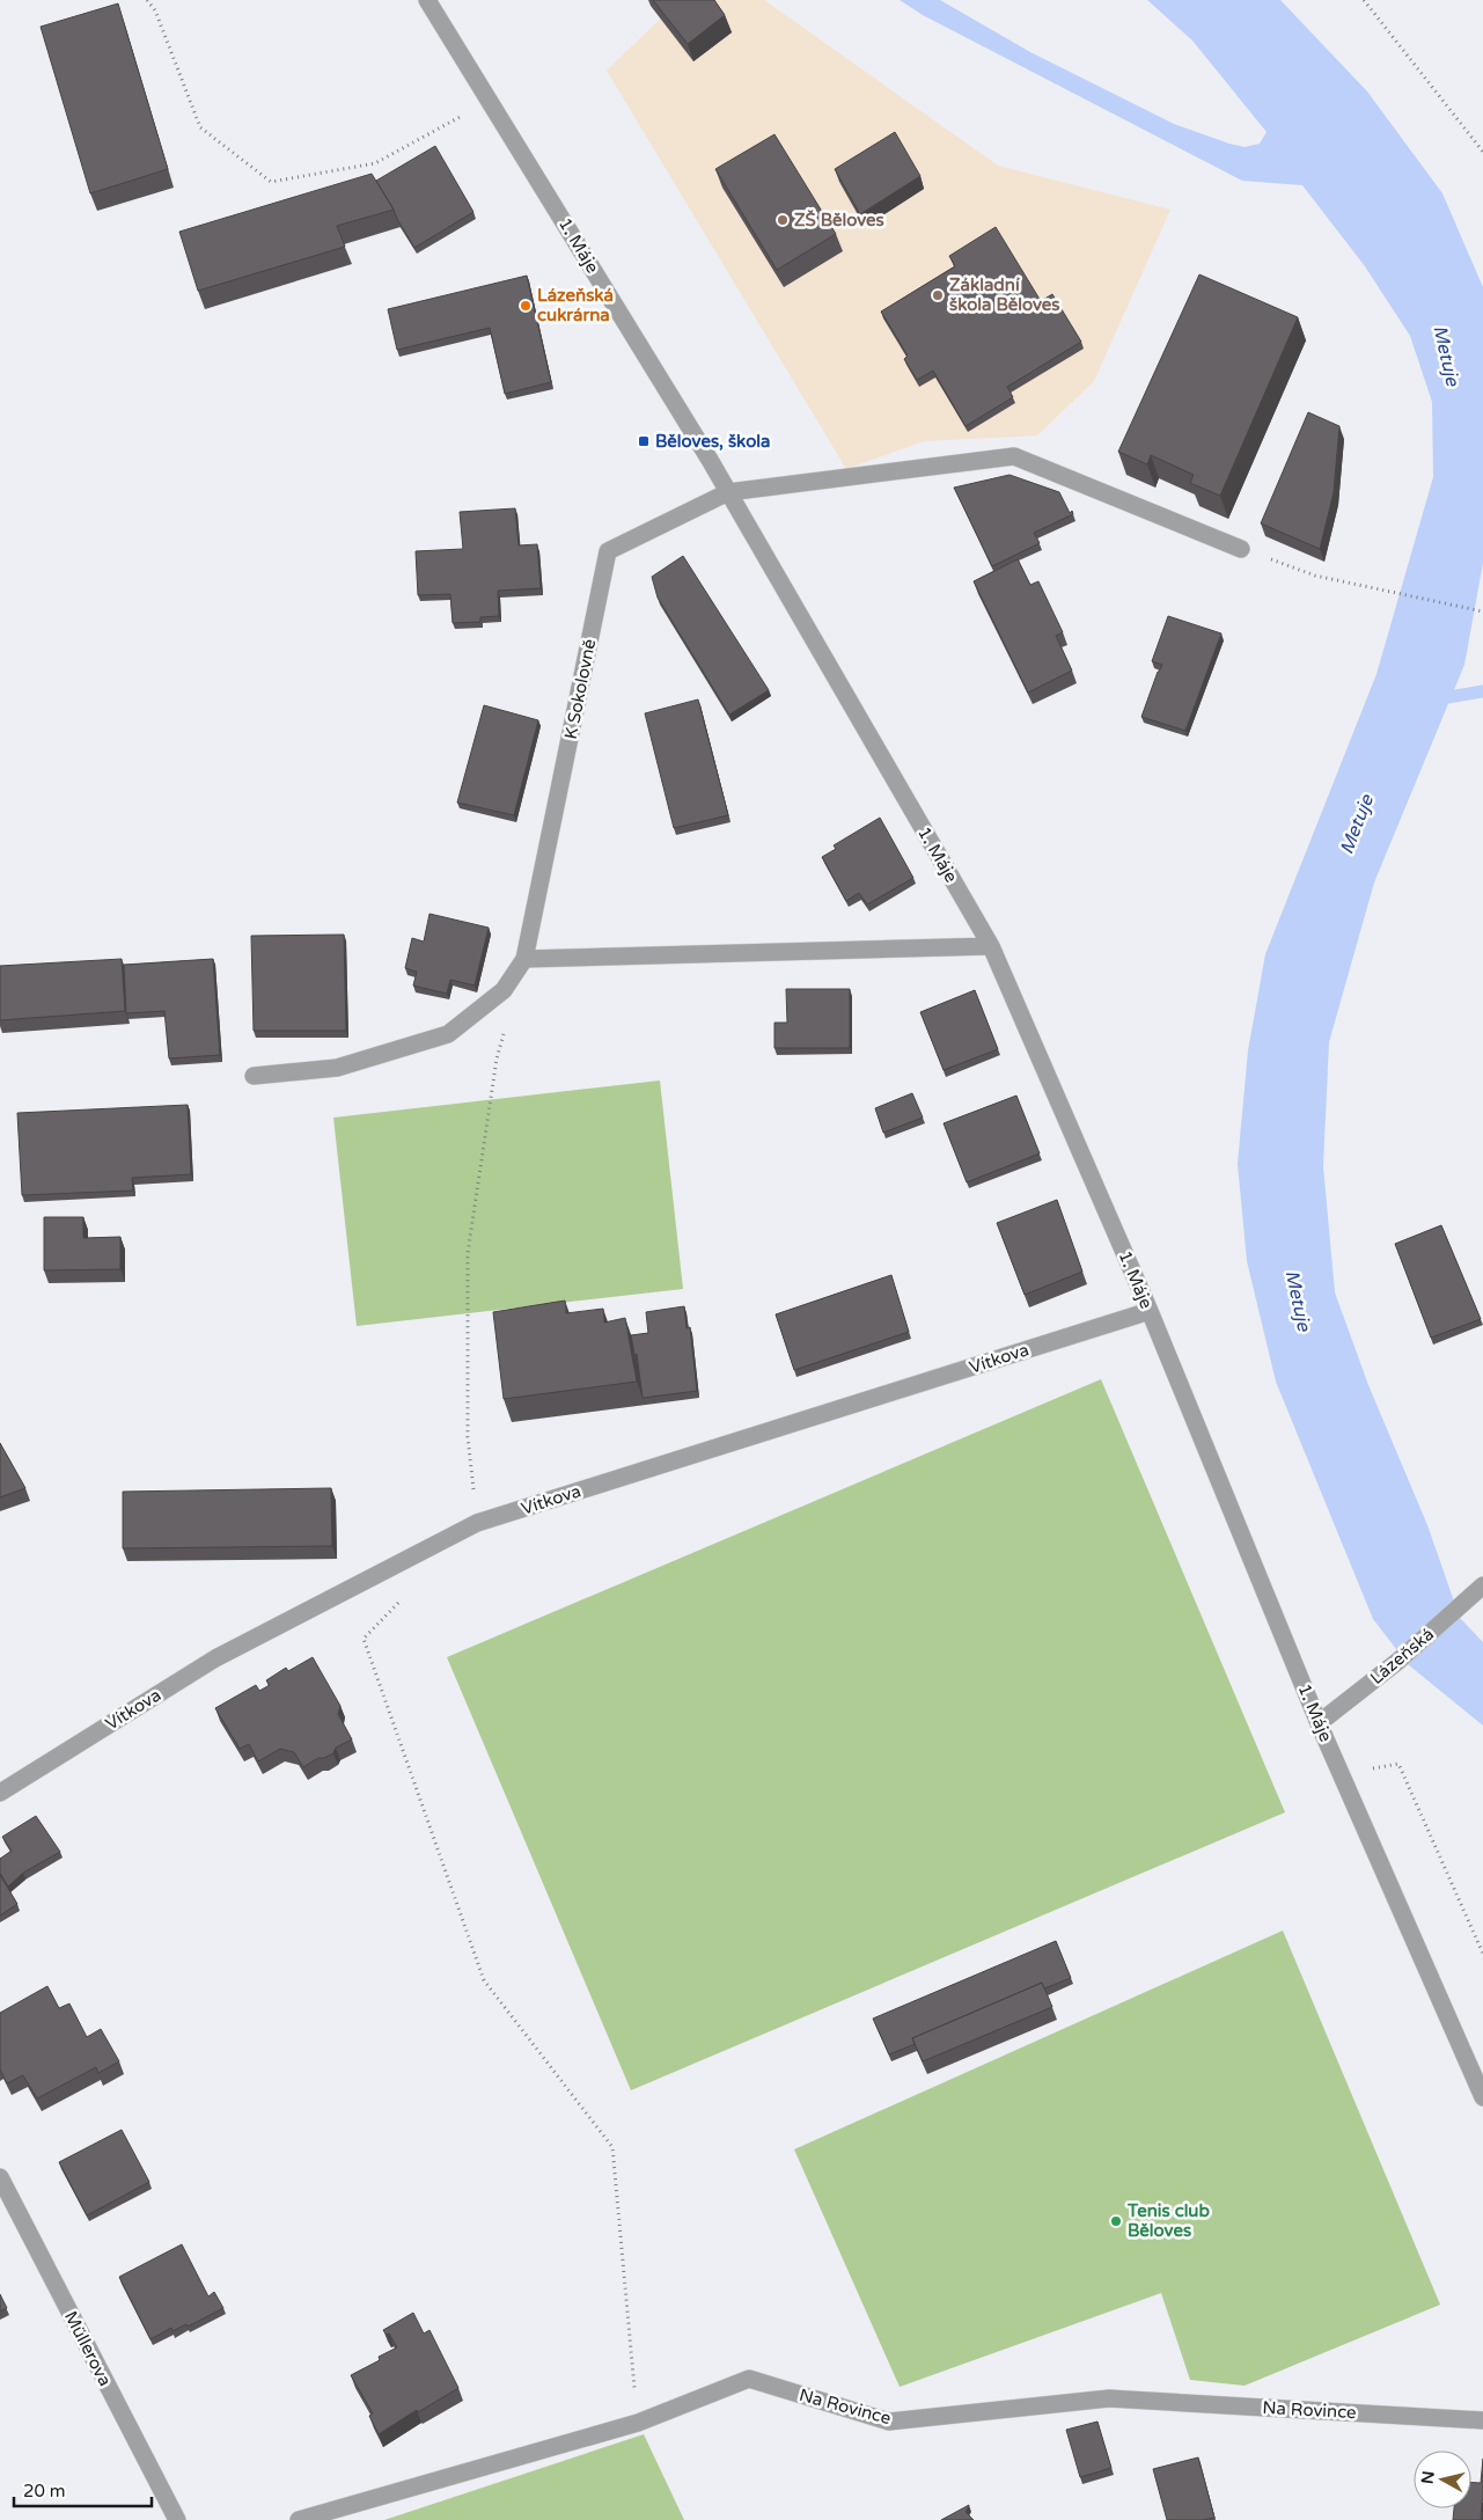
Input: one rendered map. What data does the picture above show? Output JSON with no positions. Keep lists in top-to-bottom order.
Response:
{
  "streets": {
    "street": [
      "1. Máje",
      "K Sokolovně",
      "Vítkova",
      "Lázeňská",
      "Müllerova",
      "Na Rovince"
    ]
  },
  "crossings": [
    ["1. Máje", "K Sokolovně"],
    ["1. Máje", "Vítkova"],
    ["1. Máje", "Lázeňská"]
  ],
  "water": ["Metuje"],
  "places": {
    "other": [
      "ZŠ Běloves",
      "Základní škola Běloves",
      "Lázeňská cukrárna",
      "Tenis club Běloves"
    ],
    "transit": ["Běloves, škola"]
  },
  "scale_bar": "20 m",
  "north": "left"
}
